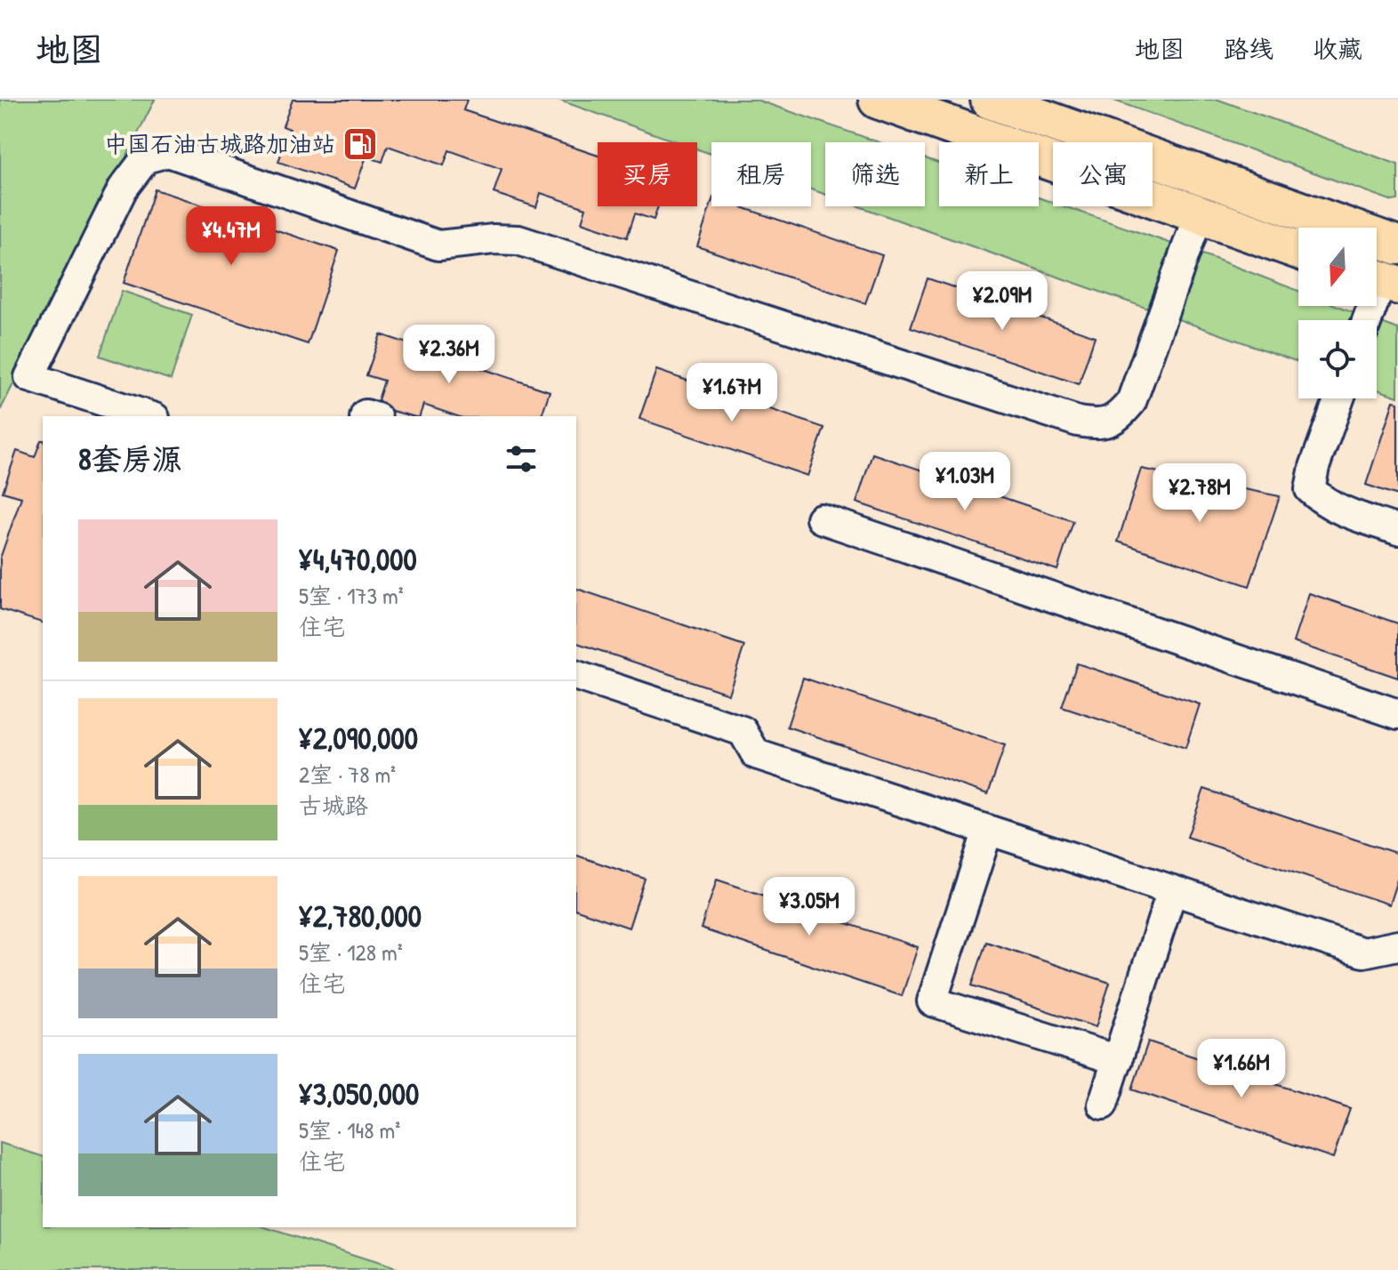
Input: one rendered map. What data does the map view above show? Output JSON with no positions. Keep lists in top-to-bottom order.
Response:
{
  "places": {
    "fuel station": ["中国石油古城路加油站"]
  },
  "north": "bottom",
  "page": {
    "header": "地图",
    "nav": ["地图", "路线", "收藏"],
    "chip": [
      "买房",
      "租房",
      "筛选",
      "新上",
      "公寓"
    ],
    "price": [
      "¥4.47M",
      "¥2.09M",
      "¥2.36M",
      "¥1.67M",
      "¥1.03M",
      "¥2.78M",
      "¥3.05M",
      "¥1.66M"
    ],
    "heading": "8套房源",
    "list": [
      {
        "name": "¥4,470,000",
        "note": "5室 · 173 m² · 住宅"
      },
      {
        "name": "¥2,090,000",
        "note": "2室 · 78 m² · 古城路"
      },
      {
        "name": "¥2,780,000",
        "note": "5室 · 128 m² · 住宅"
      },
      {
        "name": "¥3,050,000",
        "note": "5室 · 148 m² · 住宅"
      }
    ]
  }
}
